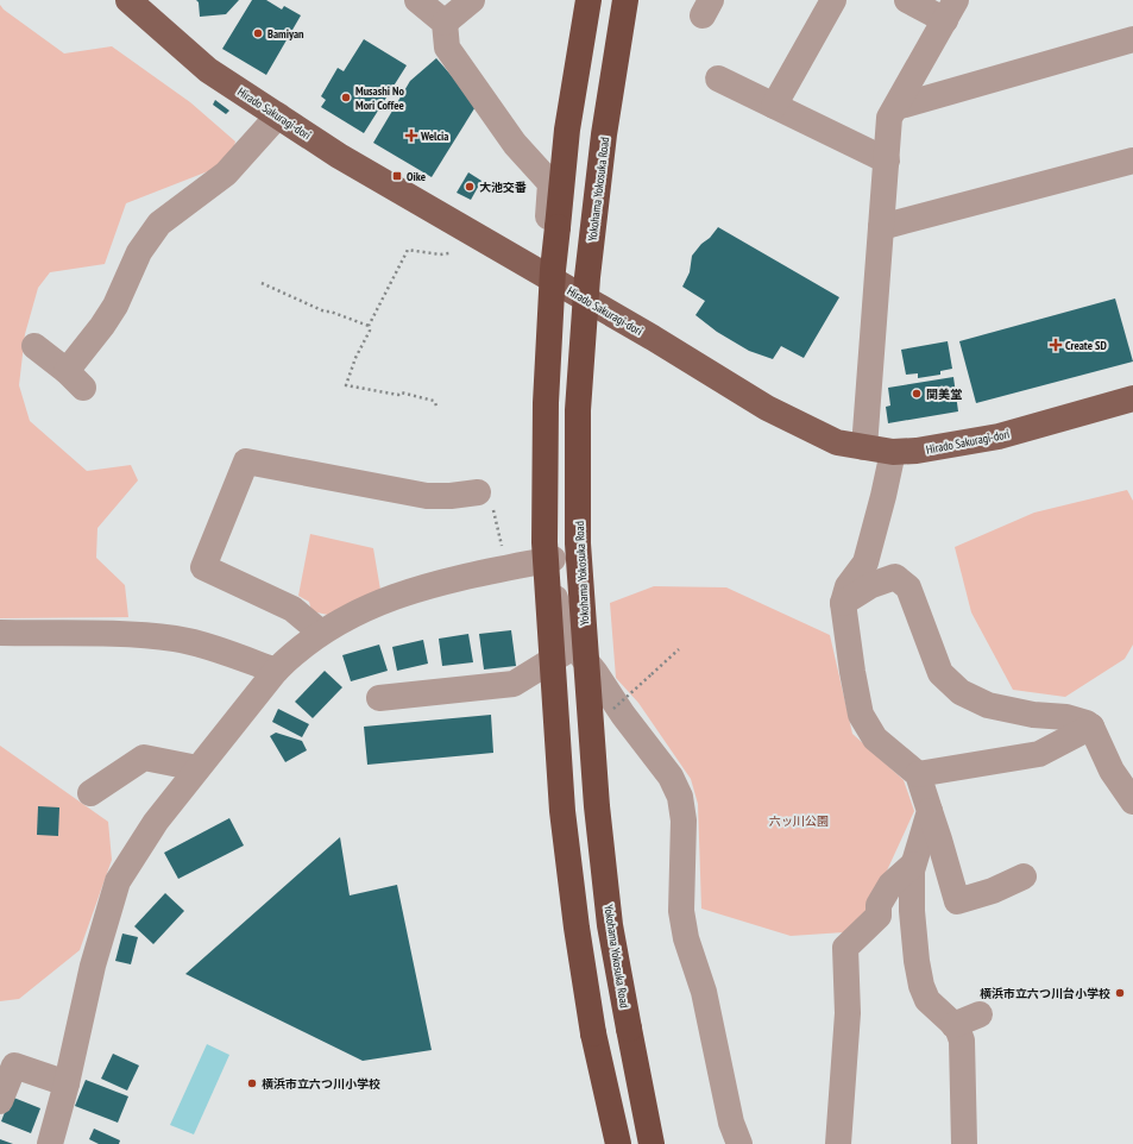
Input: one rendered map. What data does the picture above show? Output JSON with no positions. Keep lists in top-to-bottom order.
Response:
{
  "streets": {
    "highway": ["Yokohama Yokosuka Road"],
    "main road": ["Hirado Sakuragi-dori"]
  },
  "parks": ["六ッ川公園"],
  "places": {
    "other": [
      "Bamiyan",
      "Musashi No Mori Coffee",
      "大池交番",
      "関美堂",
      "横浜市立六つ川台小学校",
      "横浜市立六つ川小学校"
    ],
    "health": ["Welcia", "Create SD"],
    "transit": ["Oike"]
  }
}
